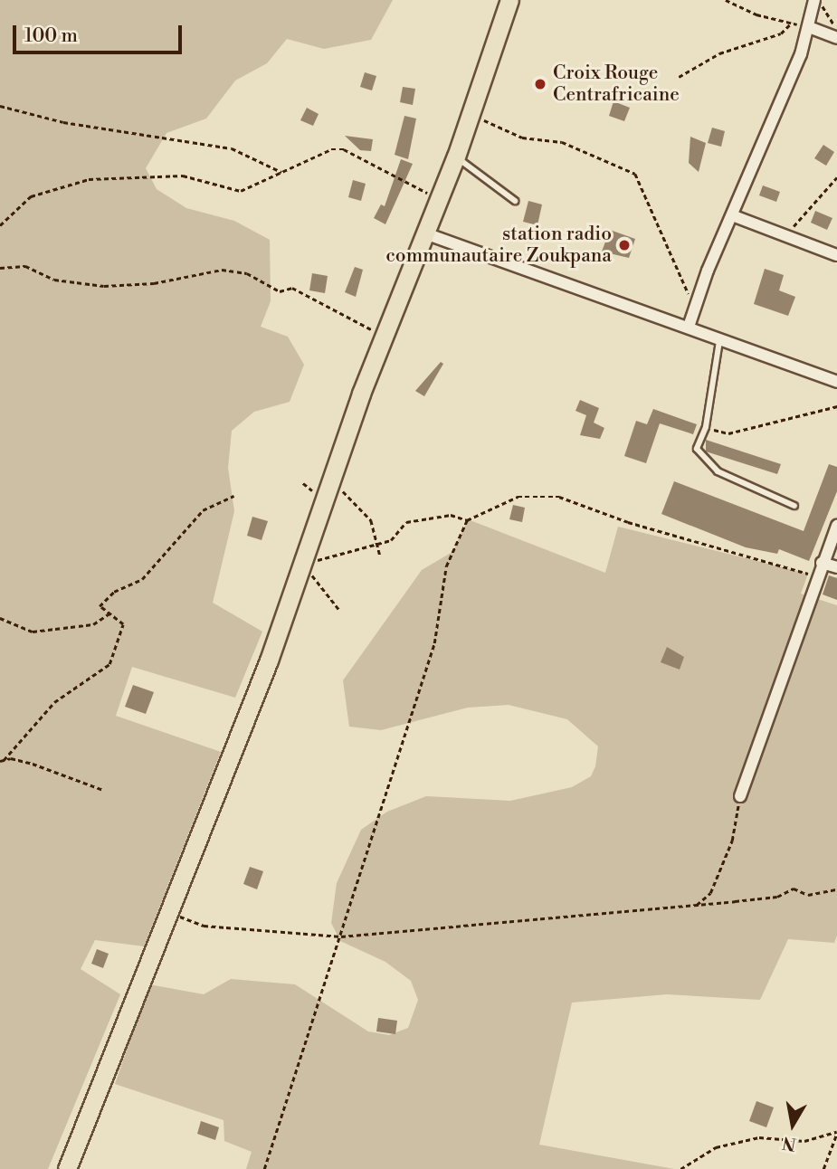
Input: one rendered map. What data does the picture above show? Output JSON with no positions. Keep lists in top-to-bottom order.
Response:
{
  "places": ["Croix Rouge Centrafricaine", "station radio communautaire Zoukpana"],
  "scale_bar": "100 m",
  "north": "bottom"
}
